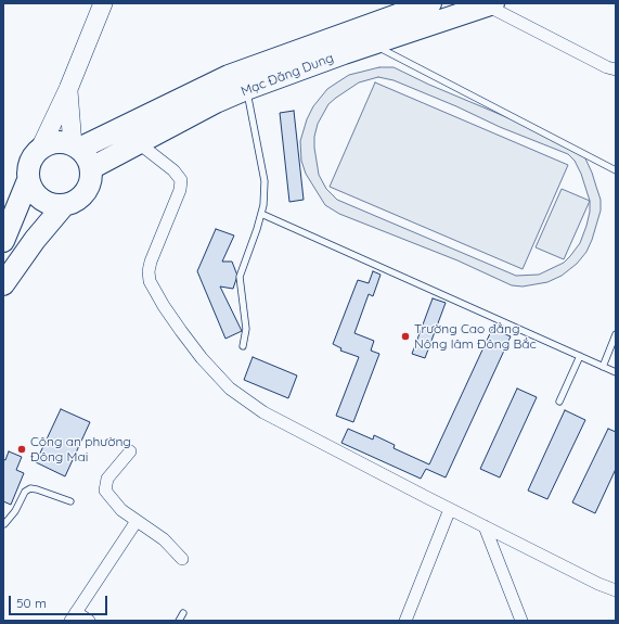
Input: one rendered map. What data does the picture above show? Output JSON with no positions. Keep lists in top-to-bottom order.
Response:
{
  "streets": {
    "highway": ["Mạc Đăng Dung"]
  },
  "places": ["Trường Cao đẳng Nông lâm Đông Bắc", "Công an phường Đông Mai"],
  "scale_bar": "50 m"
}
